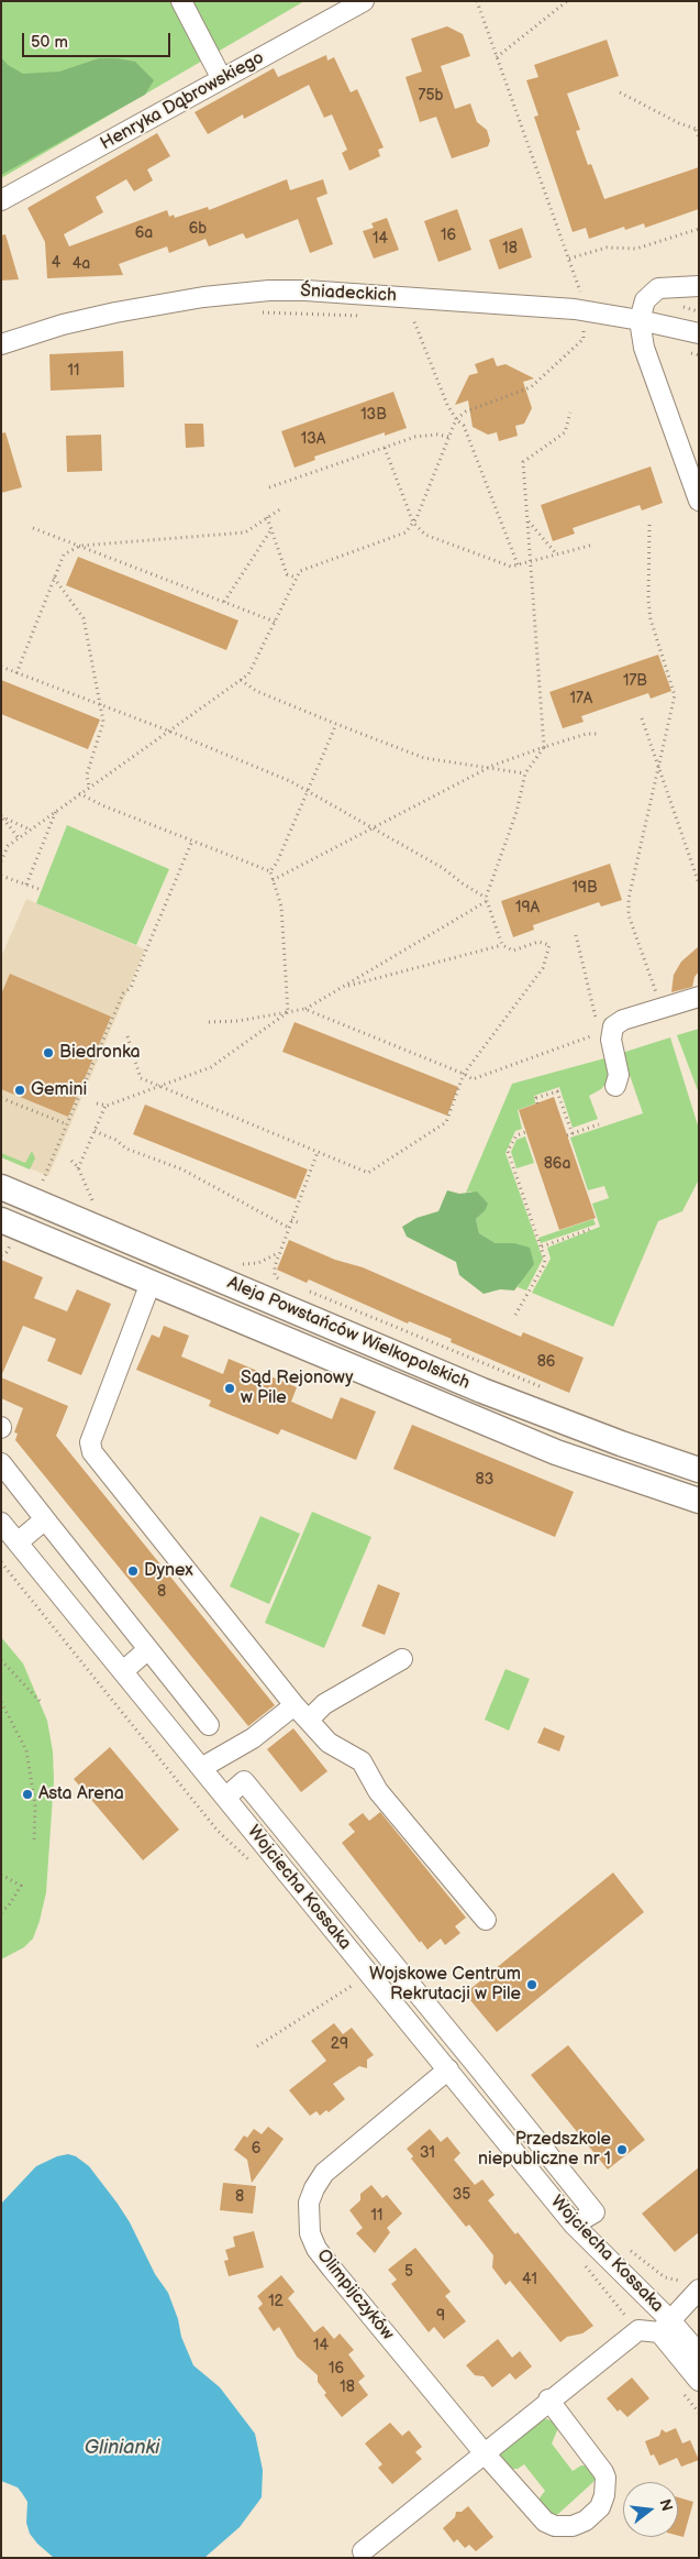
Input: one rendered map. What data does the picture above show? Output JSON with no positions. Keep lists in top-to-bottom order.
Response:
{
  "streets": {
    "main road": ["Aleja Powstańców Wielkopolskich"],
    "street": [
      "Henryka Dąbrowskiego",
      "Śniadeckich",
      "Wojciecha Kossaka",
      "Olimpijczyków"
    ]
  },
  "crossings": [
    ["Wojciecha Kossaka", "Olimpijczyków"]
  ],
  "water": ["Glinianki"],
  "places": [
    "Biedronka",
    "Gemini",
    "Sąd Rejonowy w Pile",
    "Dynex",
    "Asta Arena",
    "Wojskowe Centrum Rekrutacji w Pile",
    "Przedszkole niepubliczne nr 1"
  ],
  "house_numbers": [
    "75b",
    "6b",
    "6a",
    "16",
    "14",
    "18",
    "4",
    "4a",
    "11",
    "13B",
    "13A",
    "17B",
    "17A",
    "19B",
    "19A",
    "86a",
    "86",
    "83",
    "8",
    "29",
    "6",
    "31",
    "35",
    "8",
    "11",
    "5",
    "41",
    "12",
    "9",
    "14",
    "16",
    "18"
  ],
  "scale_bar": "50 m",
  "north": "right"
}
